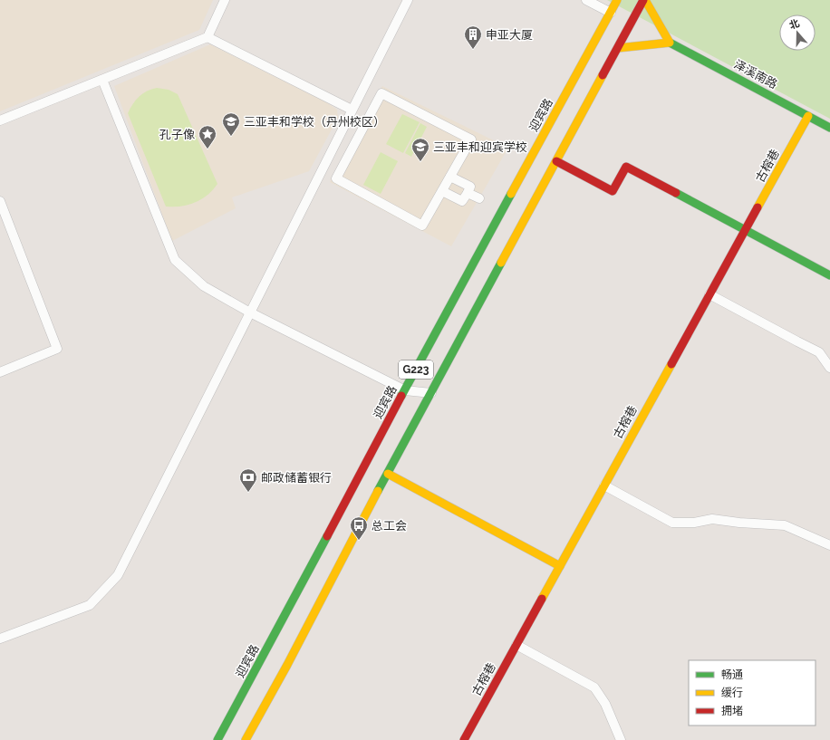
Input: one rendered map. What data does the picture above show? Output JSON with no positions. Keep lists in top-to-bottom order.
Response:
{
  "streets": {
    "main road": [
      "泽溪南路",
      "迎宾路",
      "古榕巷",
      "G223"
    ]
  },
  "crossings": [
    ["泽溪南路", "古榕巷"]
  ],
  "places": {
    "building": ["申亚大厦"],
    "school or university": ["三亚丰和学校（丹州校区）", "三亚丰和迎宾学校"],
    "place": ["孔子像"],
    "bank": ["邮政储蓄银行"],
    "bus stop": ["总工会"]
  },
  "legend": ["畅通", "缓行", "拥堵"],
  "north": "top"
}
